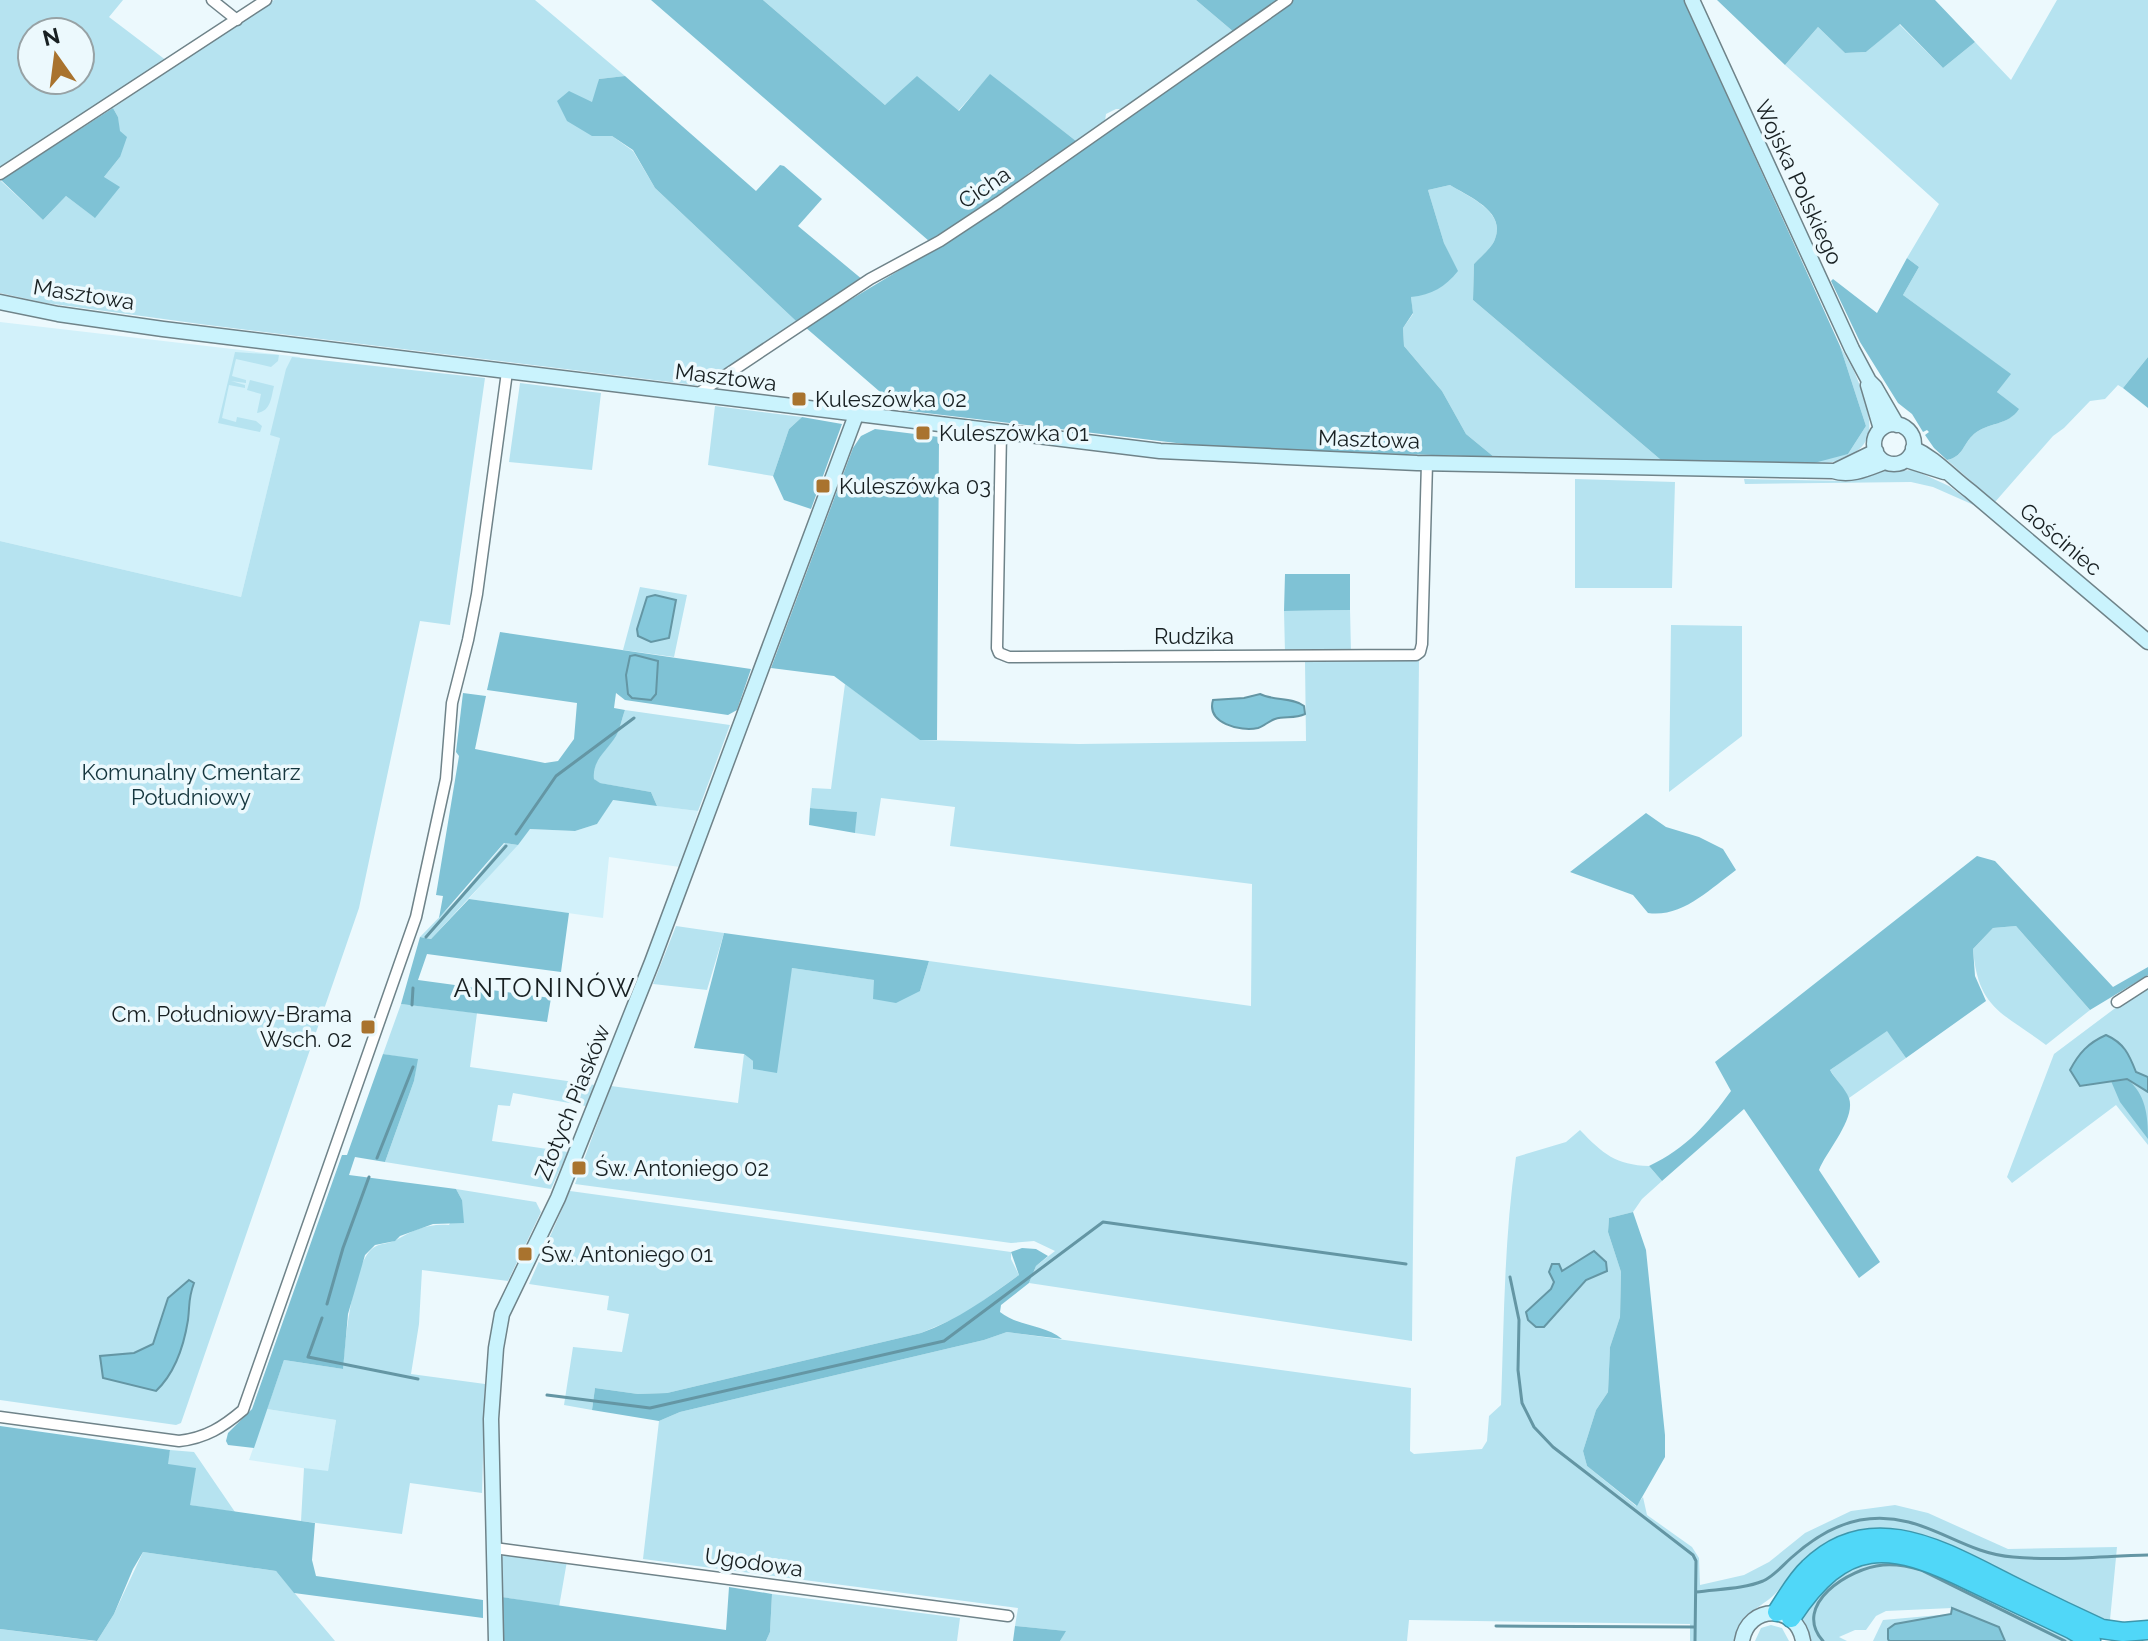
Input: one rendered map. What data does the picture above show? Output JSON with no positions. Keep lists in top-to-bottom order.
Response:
{
  "streets": {
    "street": [
      "Wojska Polskiego",
      "Cicha",
      "Masztowa",
      "Gościniec",
      "Rudzika",
      "Złotych Piasków",
      "Ugodowa"
    ]
  },
  "crossings": [
    ["Wojska Polskiego", "Masztowa"],
    ["Wojska Polskiego", "Gościniec"],
    ["Cicha", "Masztowa"],
    ["Masztowa", "Gościniec"],
    ["Masztowa", "Rudzika"],
    ["Masztowa", "Złotych Piasków"],
    ["Złotych Piasków", "Ugodowa"]
  ],
  "districts": ["ANTONINÓW"],
  "parks": ["Komunalny Cmentarz Południowy"],
  "places": {
    "transit": [
      "Kuleszówka 02",
      "Kuleszówka 01",
      "Kuleszówka 03",
      "Cm. Południowy-Brama Wsch. 02",
      "Św. Antoniego 02",
      "Św. Antoniego 01"
    ]
  },
  "north": "top"
}
